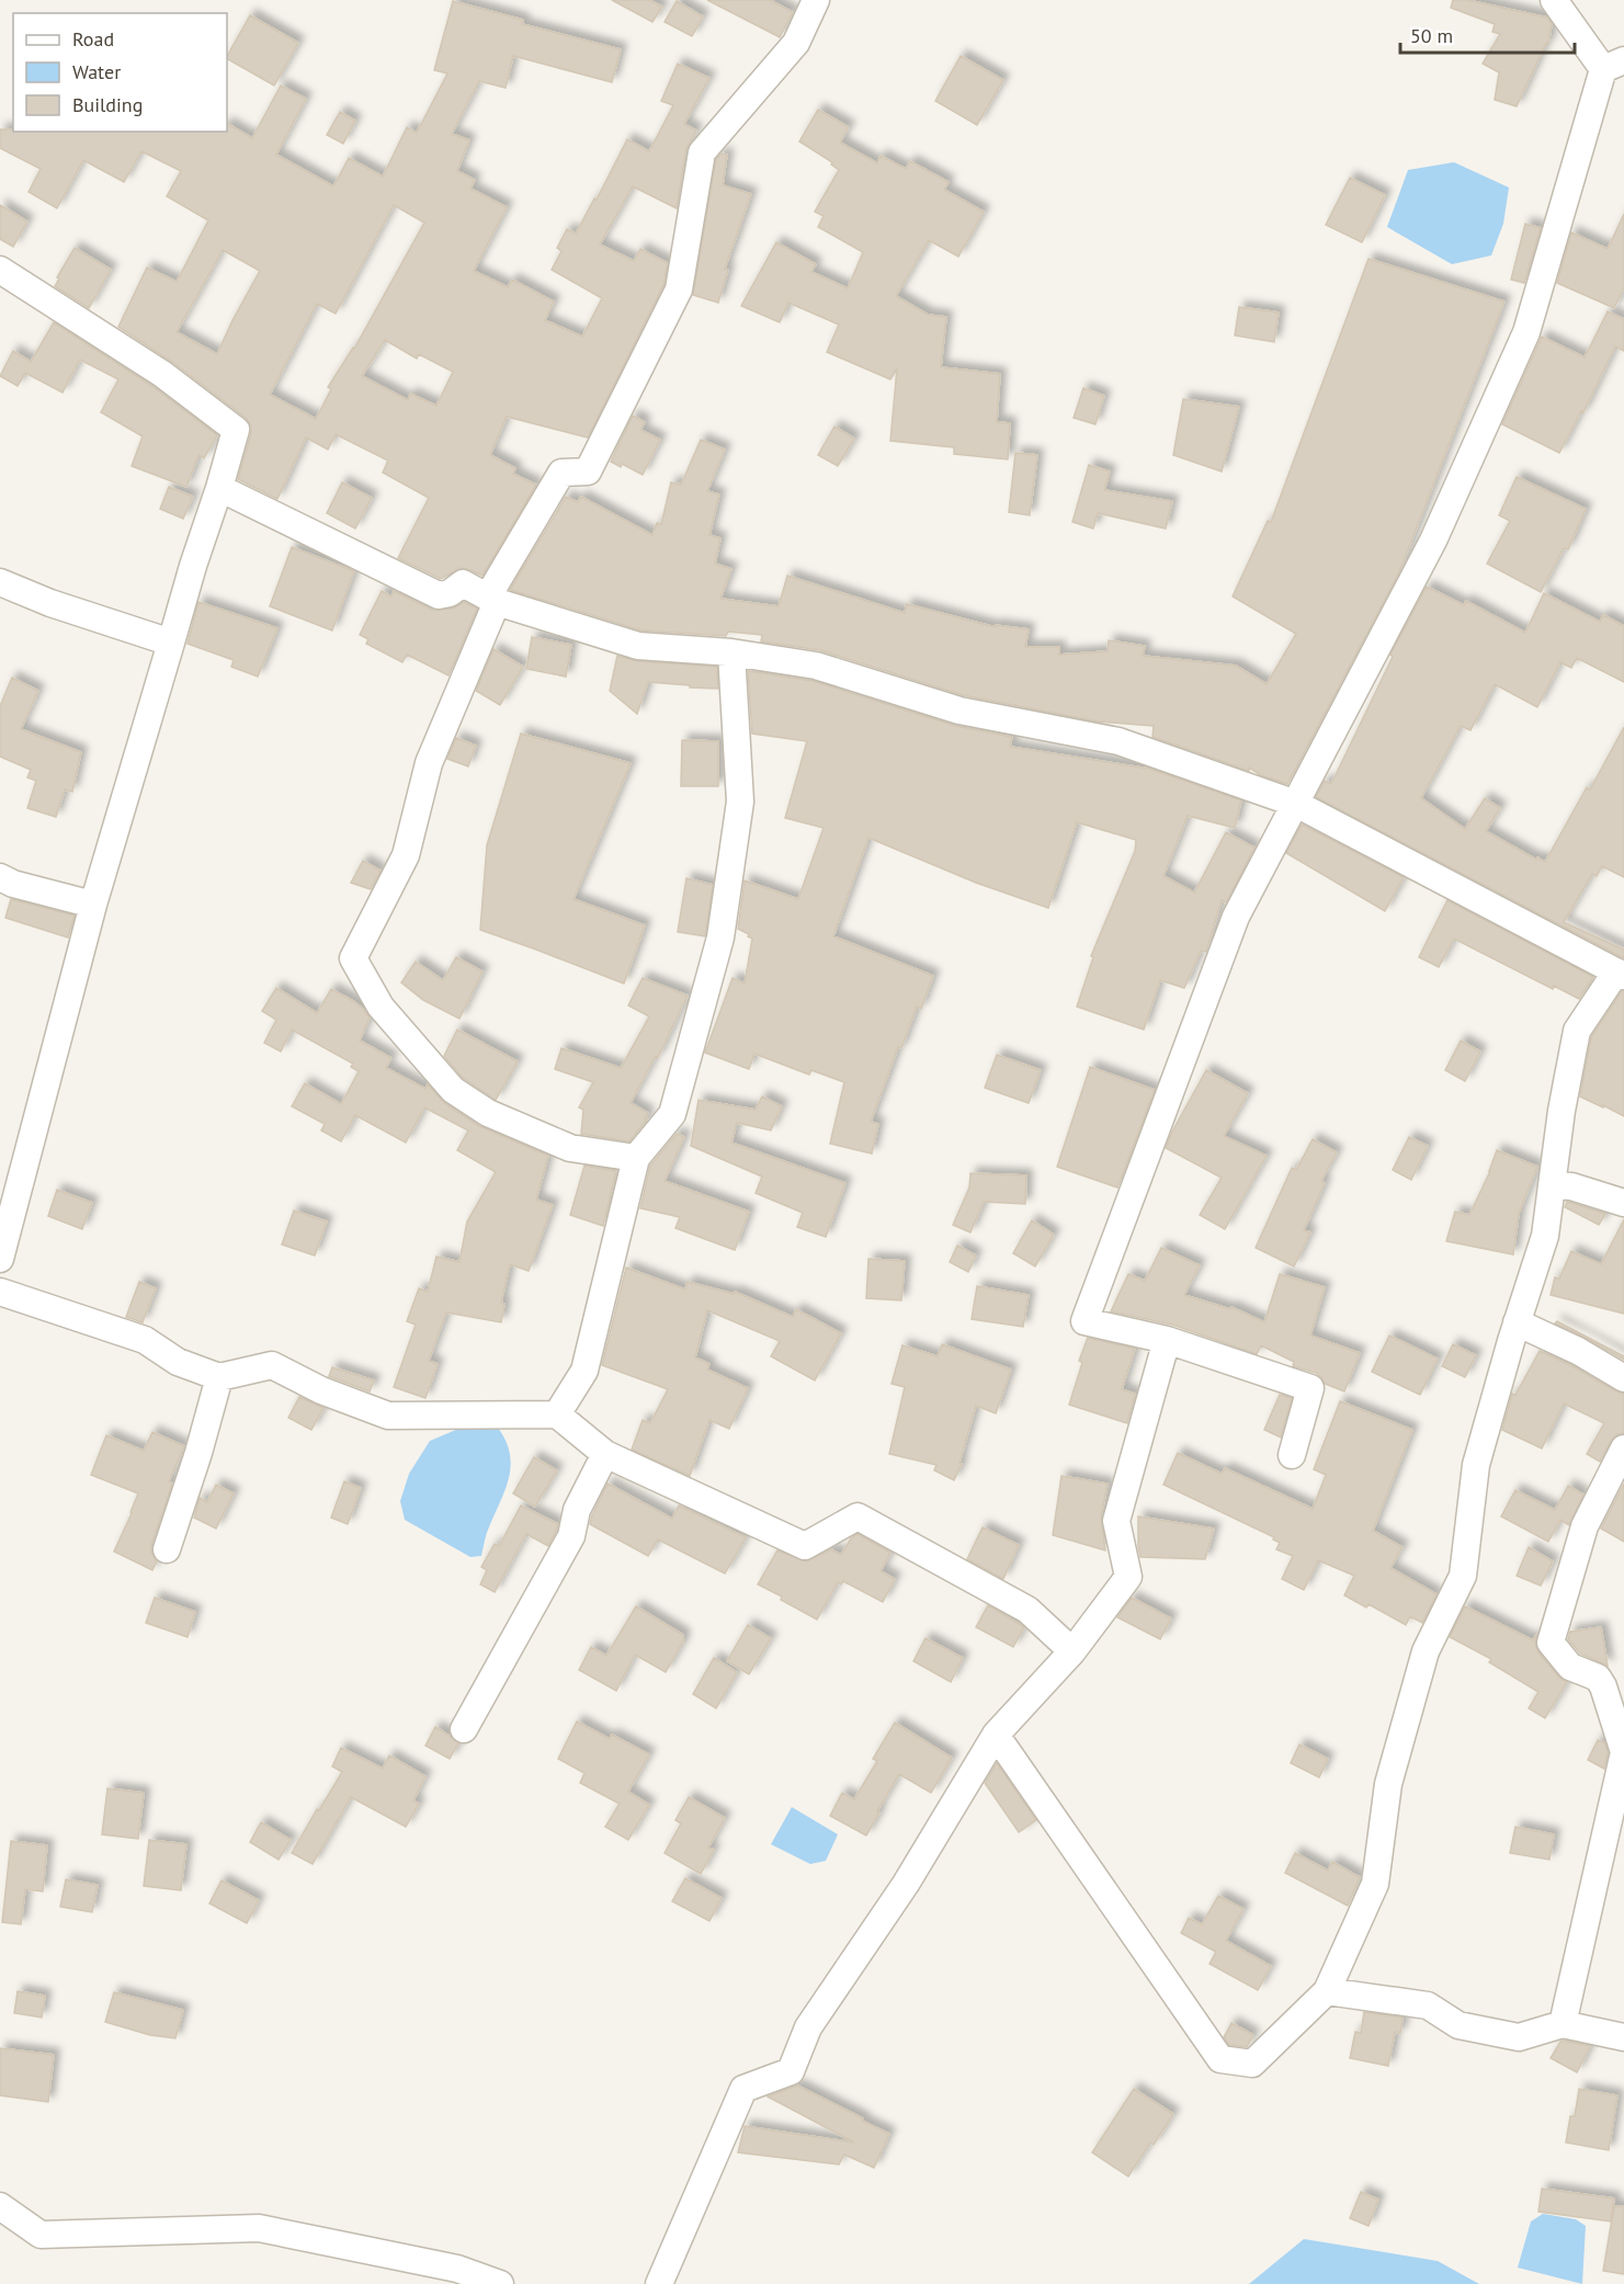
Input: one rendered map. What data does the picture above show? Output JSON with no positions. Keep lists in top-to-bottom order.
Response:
{
  "legend": ["Road", "Water", "Building"],
  "scale_bar": "50 m"
}
